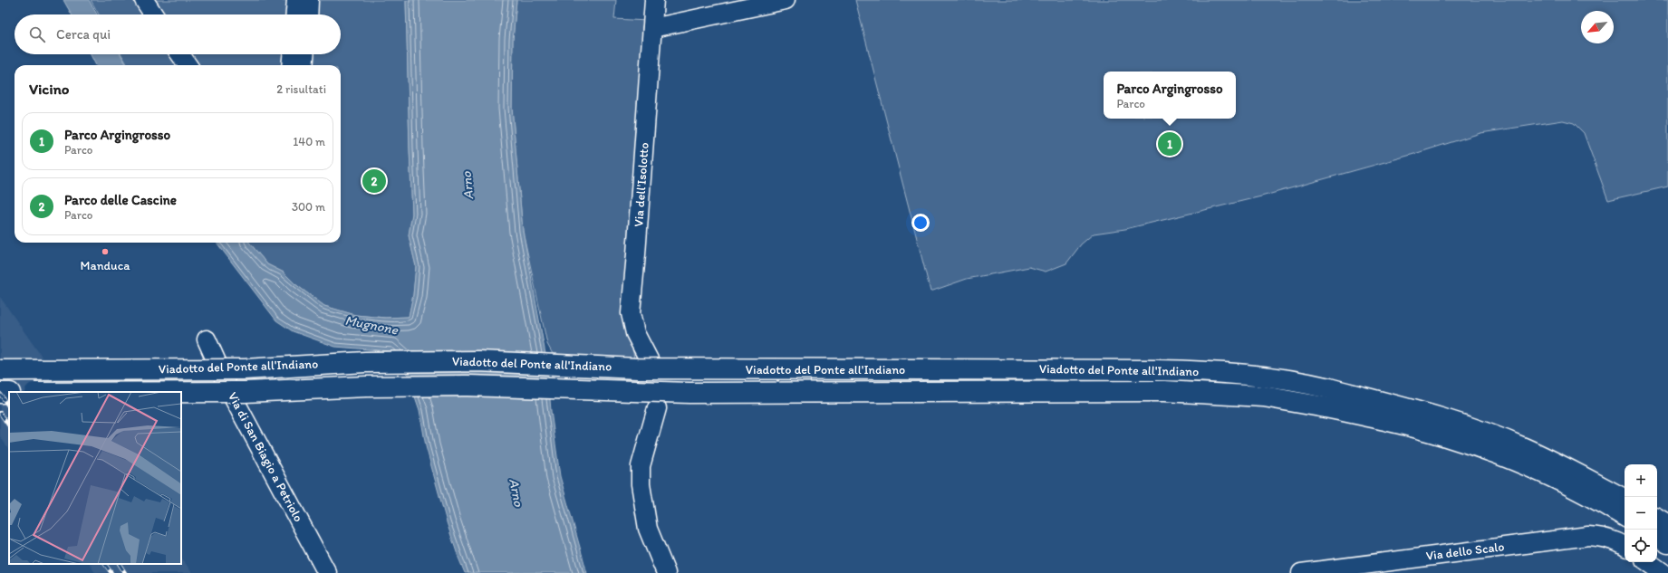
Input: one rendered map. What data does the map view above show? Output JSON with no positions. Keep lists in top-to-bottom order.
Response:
{
  "streets": {
    "highway": ["Viadotto del Ponte all'Indiano"],
    "street": ["Via dell'Isolotto", "Via di San Biagio a Petriolo", "Via dello Scalo"]
  },
  "water": ["Arno", "Mugnone"],
  "places": ["Manduca"],
  "north": "bottom left",
  "page": {
    "search": "Cerca qui",
    "heading": ["Vicino", "2 risultati"],
    "popup": ["Parco Argingrosso", "Parco"],
    "list": [
      {
        "mark": "1",
        "name": "Parco Argingrosso",
        "note": "Parco",
        "value": "140 m"
      },
      {
        "mark": "2",
        "name": "Parco delle Cascine",
        "note": "Parco",
        "value": "300 m"
      }
    ],
    "pins": ["1", "2"],
    "map_buttons": ["+", "−"]
  }
}
